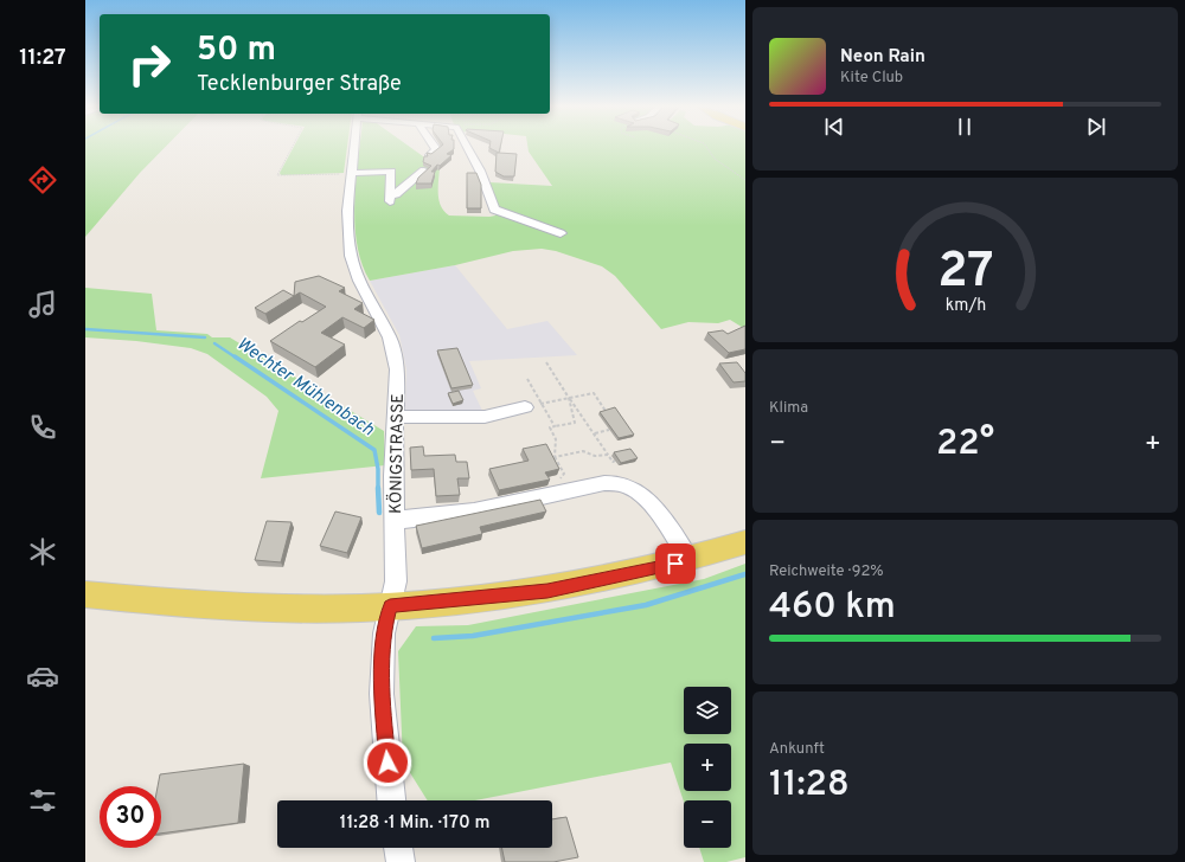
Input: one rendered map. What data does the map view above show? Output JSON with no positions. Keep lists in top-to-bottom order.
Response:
{
  "streets": {
    "street": ["KÖNIGSTRASSE"]
  },
  "water": ["Wechter Mühlenbach"],
  "page": {
    "tabs": "11:27",
    "turn": ["50 m", "Tecklenburger Straße"],
    "song": ["Neon Rain", "Kite Club"],
    "tile": [
      "Klima",
      ["Reichweite · 92%", "460 km"],
      ["Ankunft", "11:28"]
    ],
    "heat": ["−", "22°", "+"],
    "map_buttons": ["+", "−"],
    "limit": "30",
    "trip": "11:28 · 1 Min. · 170 m",
    "gauge": ["27", "km/h"]
  }
}
